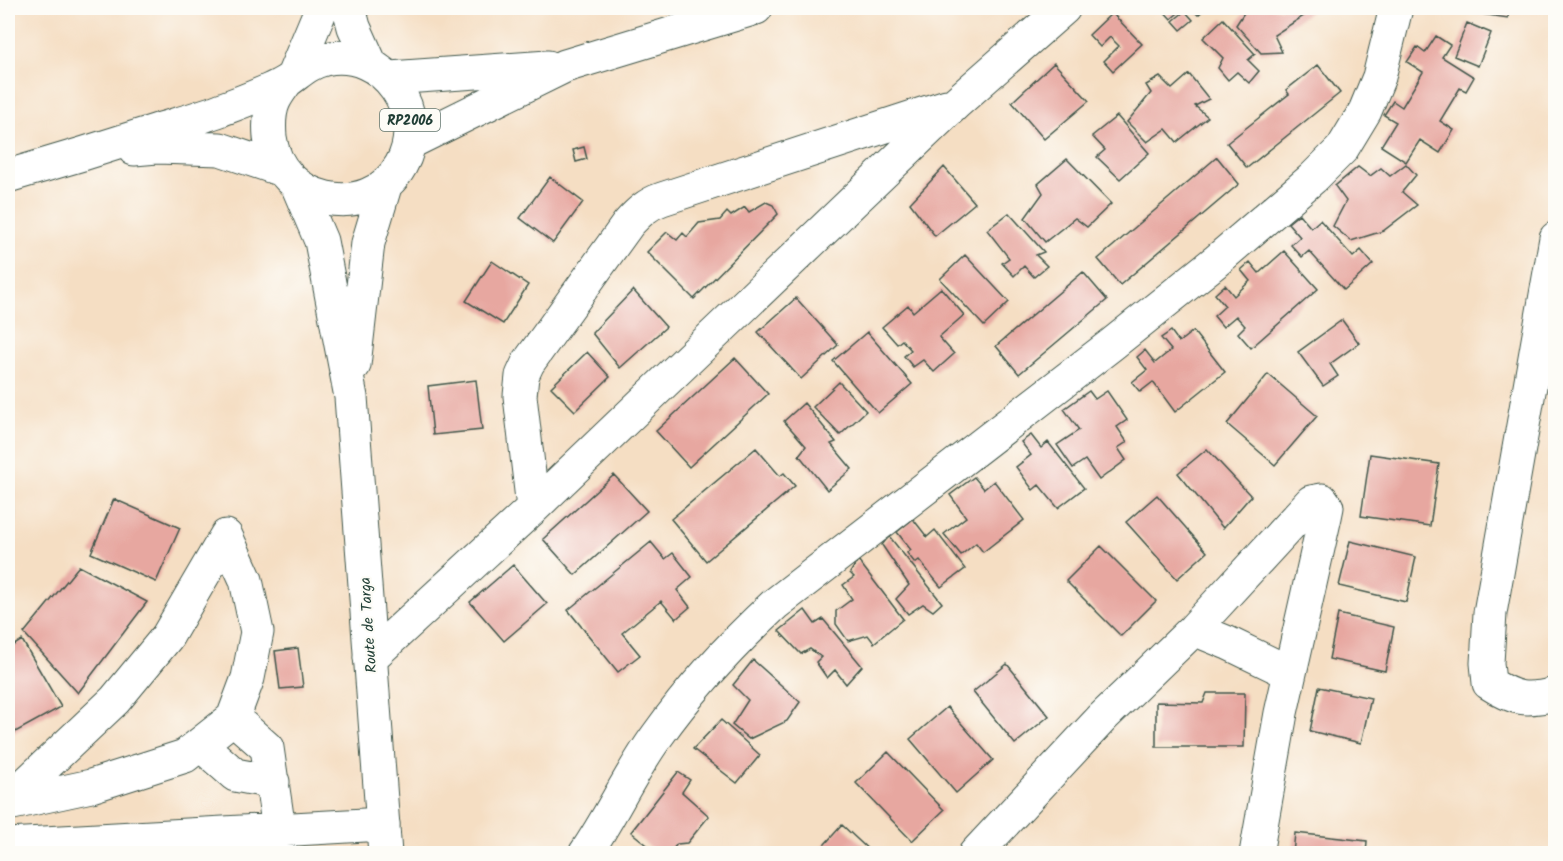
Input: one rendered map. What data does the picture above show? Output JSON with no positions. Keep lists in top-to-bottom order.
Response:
{
  "streets": {
    "street": ["RP2006", "Route de Targa"]
  },
  "crossings": [
    ["RP2006", "Route de Targa"]
  ]
}
